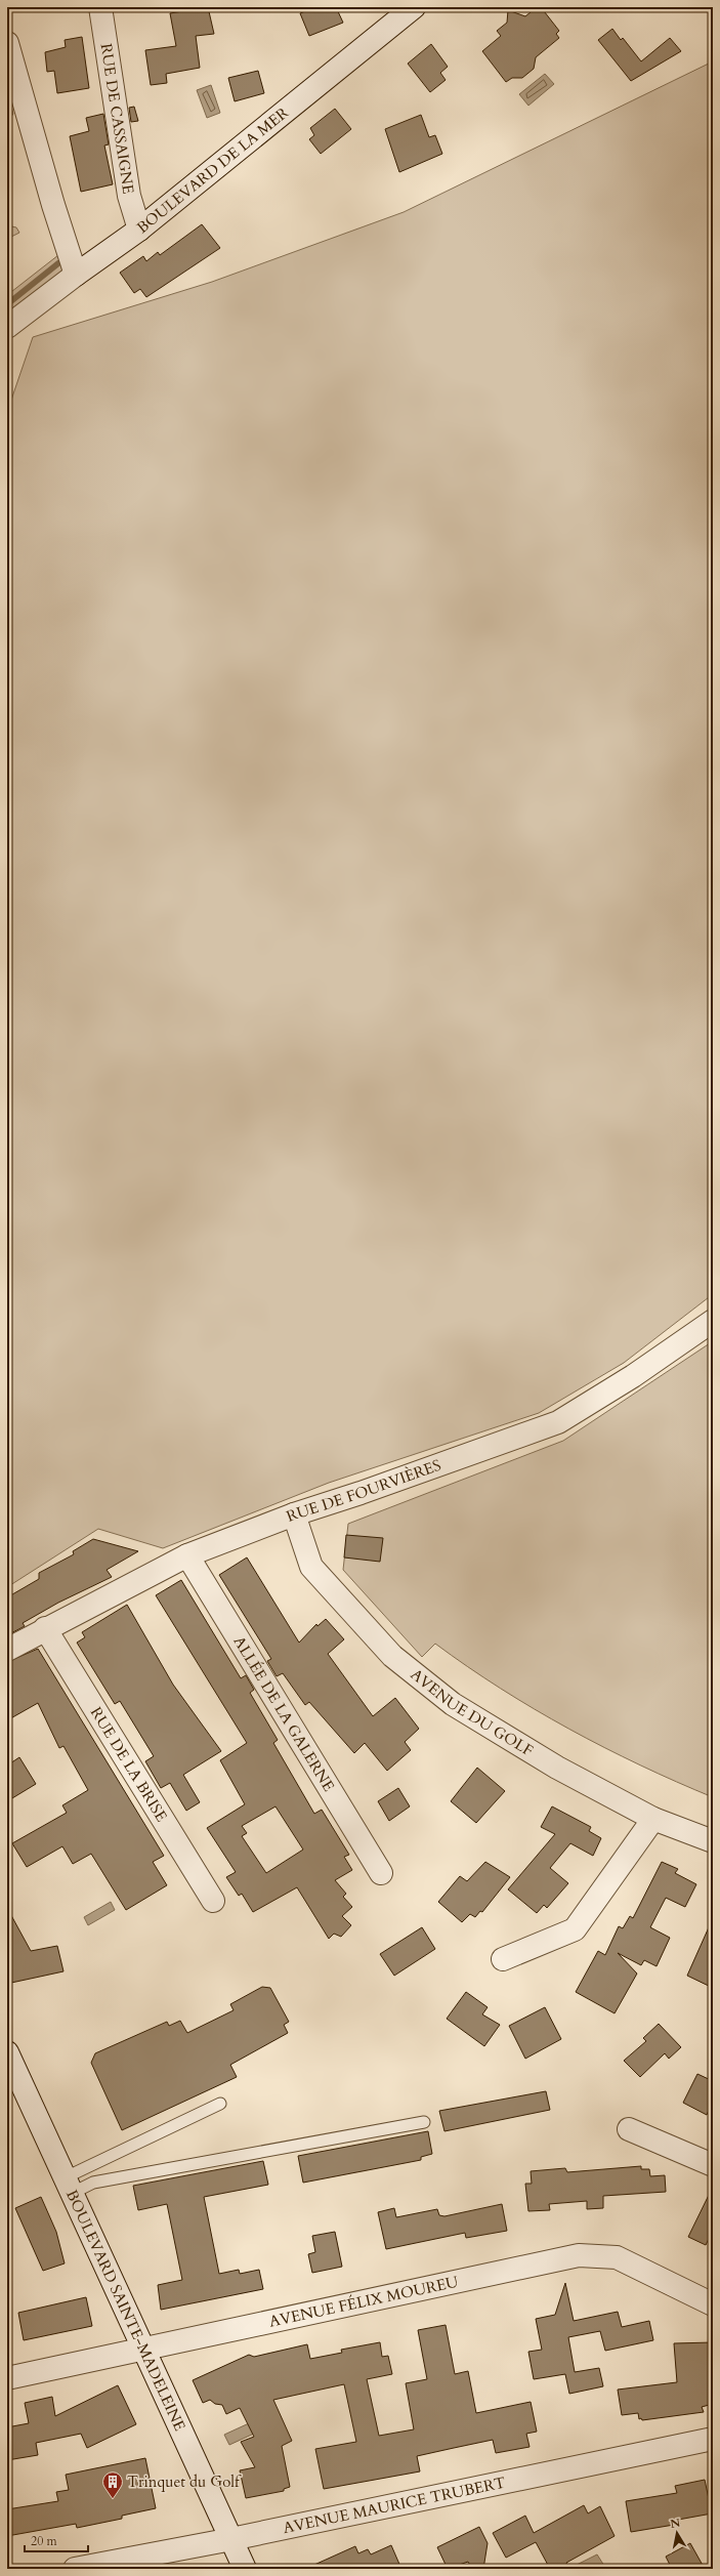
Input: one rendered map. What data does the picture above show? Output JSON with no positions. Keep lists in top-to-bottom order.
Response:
{
  "streets": {
    "street": [
      "RUE DE CASSAIGNE",
      "BOULEVARD DE LA MER",
      "RUE DE FOURVIÈRES",
      "AVENUE DU GOLF",
      "ALLÉE DE LA GALERNE",
      "RUE DE LA BRISE",
      "AVENUE FÉLIX MOUREU",
      "BOULEVARD SAINTE-MADELEINE",
      "AVENUE MAURICE TRUBERT"
    ]
  },
  "crossings": [
    ["RUE DE CASSAIGNE", "BOULEVARD DE LA MER"],
    ["RUE DE FOURVIÈRES", "AVENUE DU GOLF"],
    ["RUE DE FOURVIÈRES", "ALLÉE DE LA GALERNE"],
    ["RUE DE FOURVIÈRES", "RUE DE LA BRISE"],
    ["AVENUE FÉLIX MOUREU", "BOULEVARD SAINTE-MADELEINE"],
    ["BOULEVARD SAINTE-MADELEINE", "AVENUE MAURICE TRUBERT"]
  ],
  "places": {
    "building": ["Trinquet du Golf"]
  },
  "scale_bar": "20 m",
  "north": "top"
}
